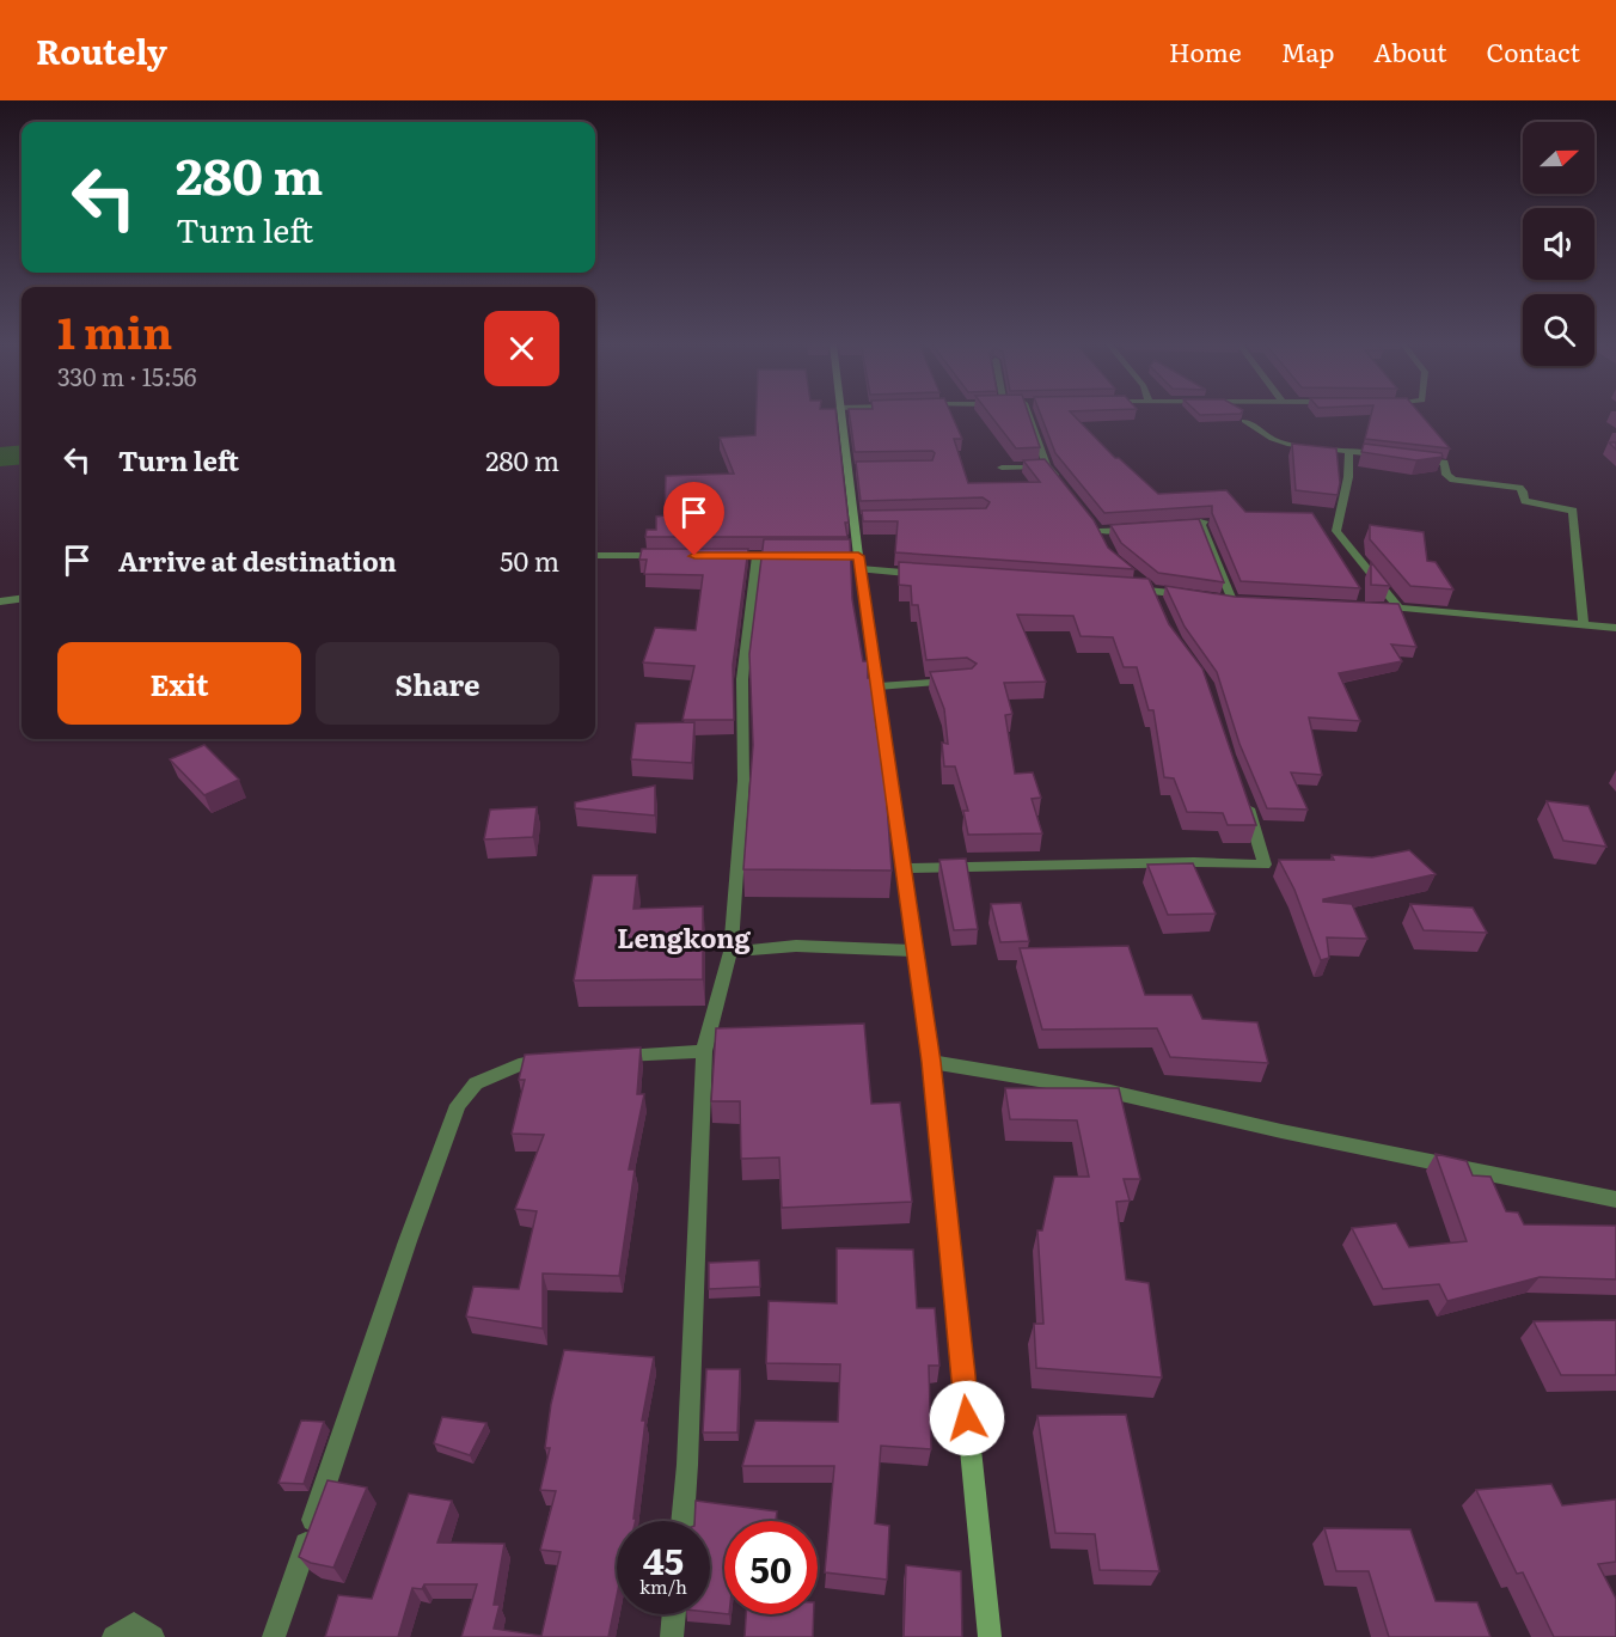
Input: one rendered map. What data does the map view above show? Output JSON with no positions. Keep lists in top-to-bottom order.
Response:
{
  "districts": ["Lengkong"],
  "north": "right",
  "page": {
    "header": "Routely",
    "nav": [
      "Home",
      "Map",
      "About",
      "Contact"
    ],
    "turn": ["280 m", "Turn left"],
    "heading": ["1 min", "330 m · 15:56"],
    "list": [
      {
        "name": "Turn left",
        "value": "280 m"
      },
      {
        "name": "Arrive at destination",
        "value": "50 m"
      }
    ],
    "buttons": ["Exit", "Share"],
    "speed": "45 km/h",
    "limit": "50"
  }
}
